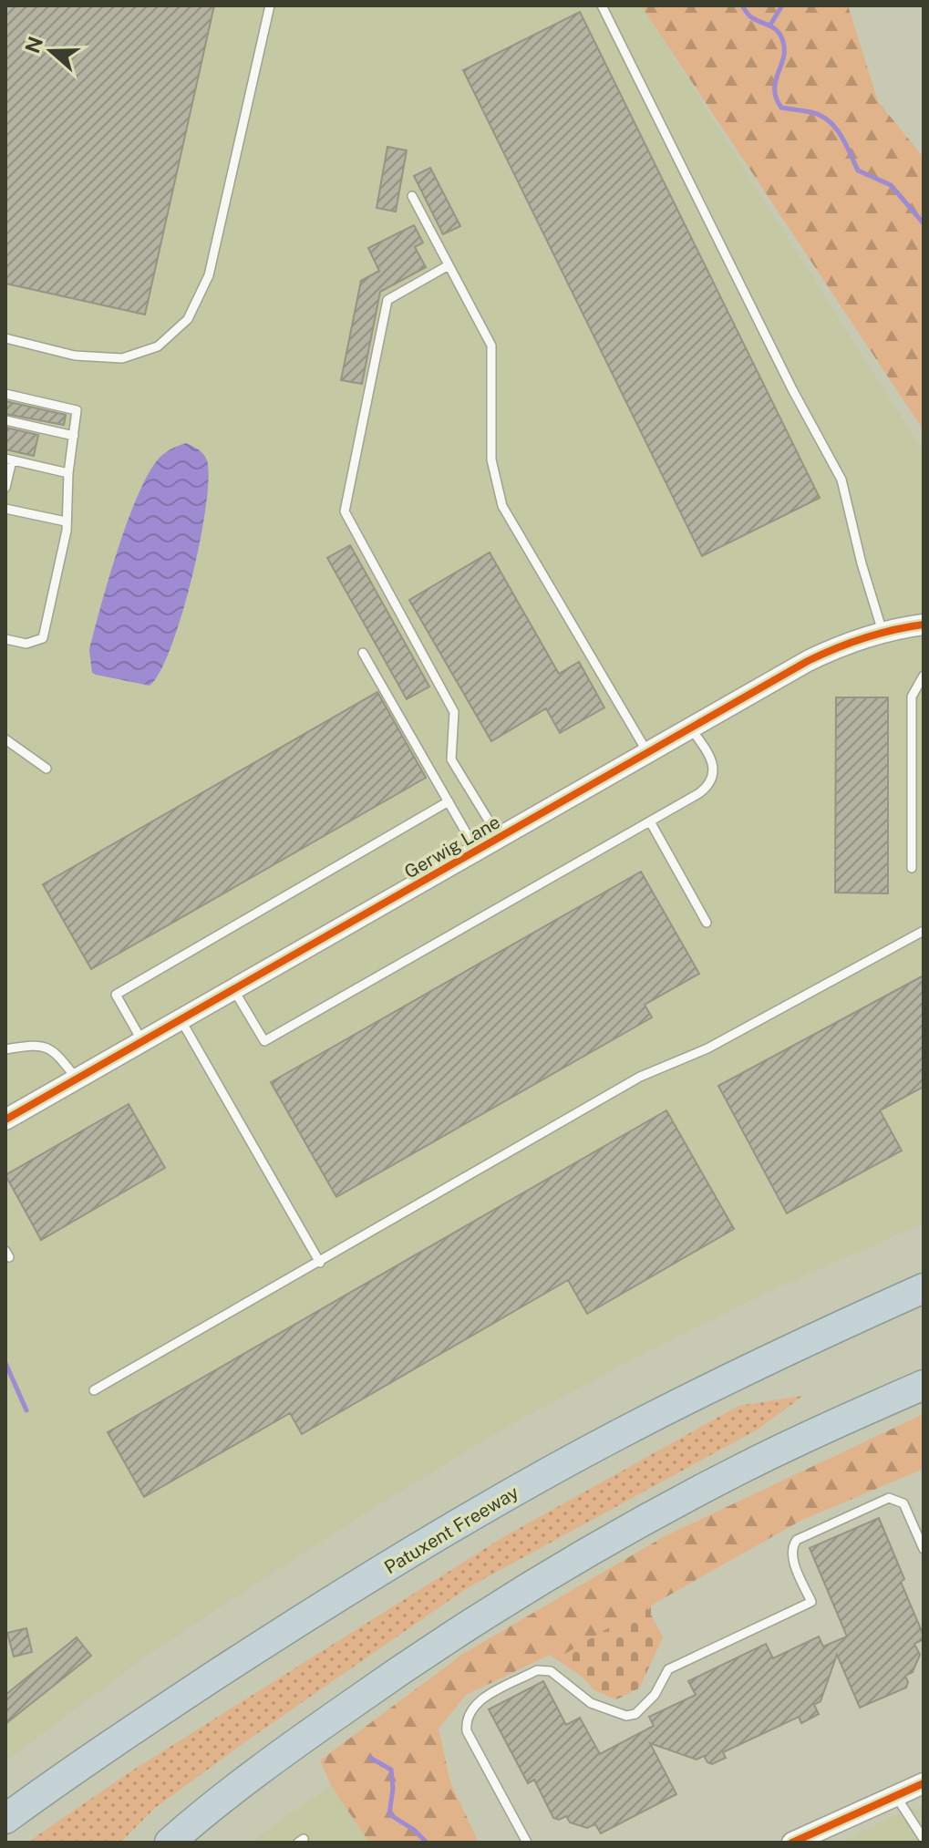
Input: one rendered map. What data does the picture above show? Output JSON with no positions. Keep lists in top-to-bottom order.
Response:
{
  "streets": {
    "highway": ["Patuxent Freeway"],
    "street": ["Gerwig Lane"]
  },
  "north": "left"
}
